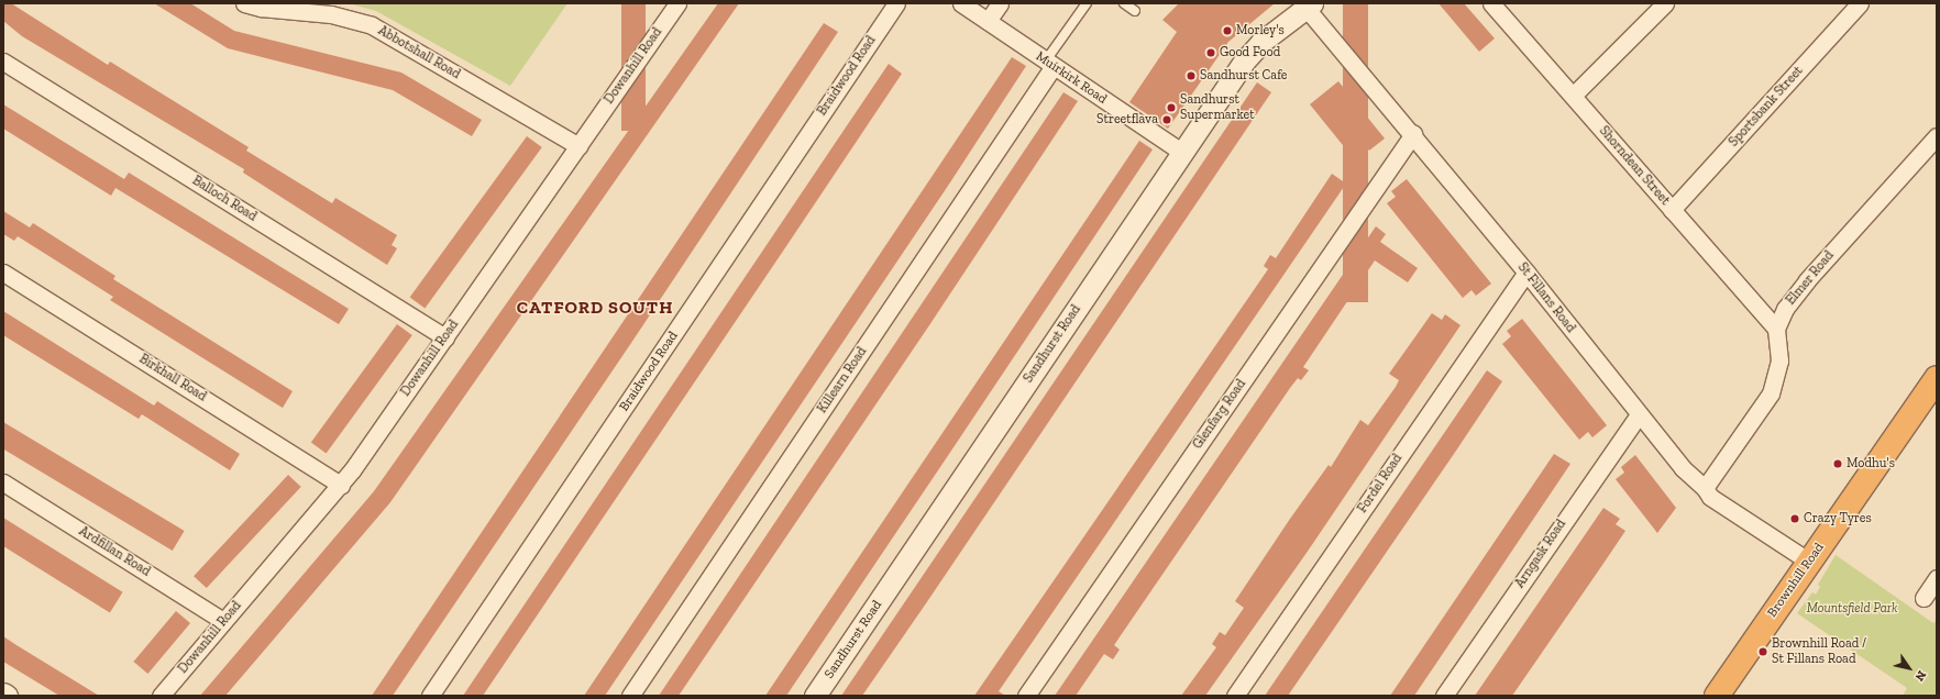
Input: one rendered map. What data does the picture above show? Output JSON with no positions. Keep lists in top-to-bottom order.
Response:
{
  "streets": {
    "highway": ["Brownhill Road"],
    "street": [
      "Abbotshall Road",
      "Dowanhill Road",
      "Braidwood Road",
      "Muirkirk Road",
      "Sportsbank Street",
      "Shorndean Street",
      "Balloch Road",
      "Elmer Road",
      "St Fillans Road",
      "Sandhurst Road",
      "Birkhall Road",
      "Killearn Road",
      "Glenfarg Road",
      "Fordel Road",
      "Ardfillan Road",
      "Arngask Road"
    ]
  },
  "crossings": [
    ["Abbotshall Road", "Dowanhill Road"],
    ["Dowanhill Road", "Balloch Road"],
    ["Dowanhill Road", "Birkhall Road"],
    ["Dowanhill Road", "Ardfillan Road"],
    ["Muirkirk Road", "Sandhurst Road"],
    ["Muirkirk Road", "Killearn Road"],
    ["Sportsbank Street", "Shorndean Street"],
    ["Shorndean Street", "Elmer Road"],
    ["Elmer Road", "St Fillans Road"],
    ["St Fillans Road", "Sandhurst Road"],
    ["St Fillans Road", "Glenfarg Road"],
    ["St Fillans Road", "Fordel Road"],
    ["St Fillans Road", "Arngask Road"],
    ["St Fillans Road", "Brownhill Road"]
  ],
  "districts": ["CATFORD SOUTH"],
  "parks": ["Mountsfield Park"],
  "places": [
    "Morley's",
    "Good Food",
    "Sandhurst Cafe",
    "Sandhurst Supermarket",
    "Streetflava",
    "Modhu's",
    "Crazy Tyres",
    "Brownhill Road / St Fillans Road"
  ],
  "north": "bottom right"
}
